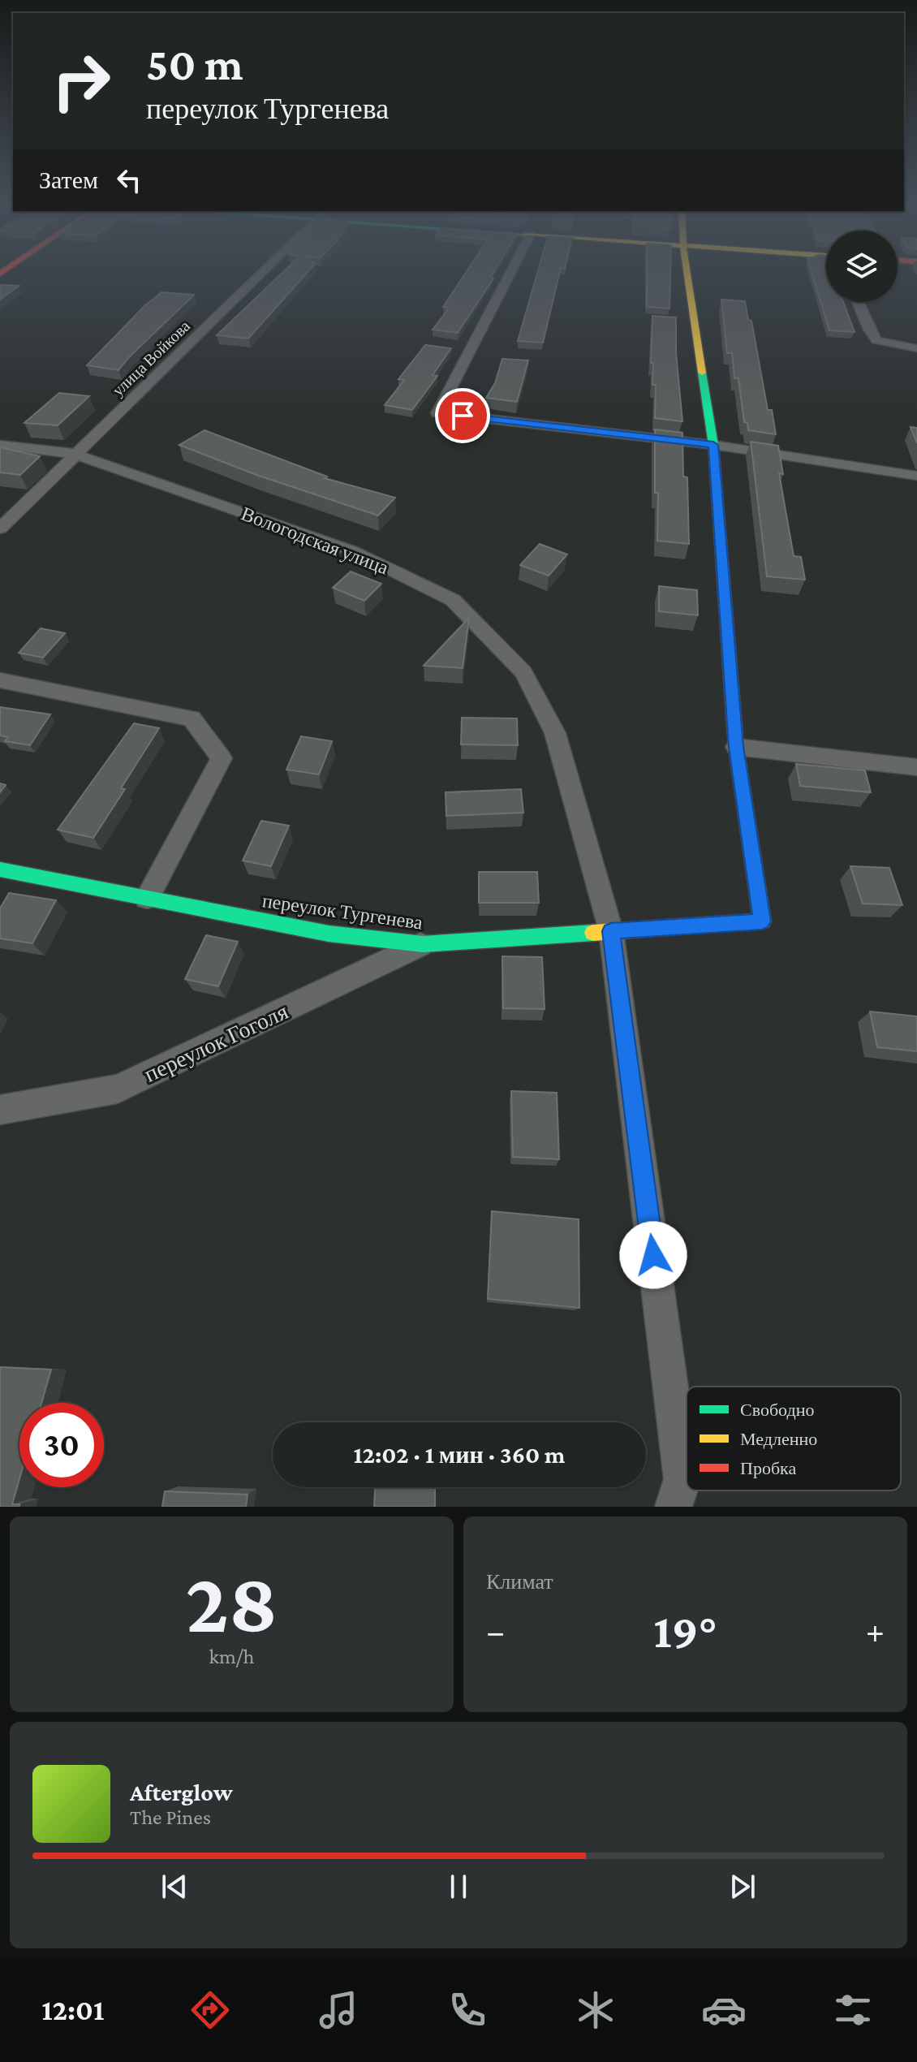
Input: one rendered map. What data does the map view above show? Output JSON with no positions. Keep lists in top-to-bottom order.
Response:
{
  "streets": {
    "street": [
      "улица Войкова",
      "Вологодская улица",
      "переулок Тургенева",
      "переулок Гоголя"
    ]
  },
  "crossings": [
    ["улица Войкова", "Вологодская улица"],
    ["Вологодская улица", "переулок Тургенева"],
    ["переулок Тургенева", "переулок Гоголя"]
  ],
  "legend": ["Свободно", "Медленно", "Пробка"],
  "page": {
    "turn": ["50 m", "переулок Тургенева"],
    "then": "Затем",
    "limit": "30",
    "trip": "12:02 · 1 мин · 360 m",
    "tile": [
      ["28", "km/h"],
      "Климат"
    ],
    "heat": ["−", "19°", "+"],
    "song": ["Afterglow", "The Pines"],
    "tabs": "12:01"
  }
}
